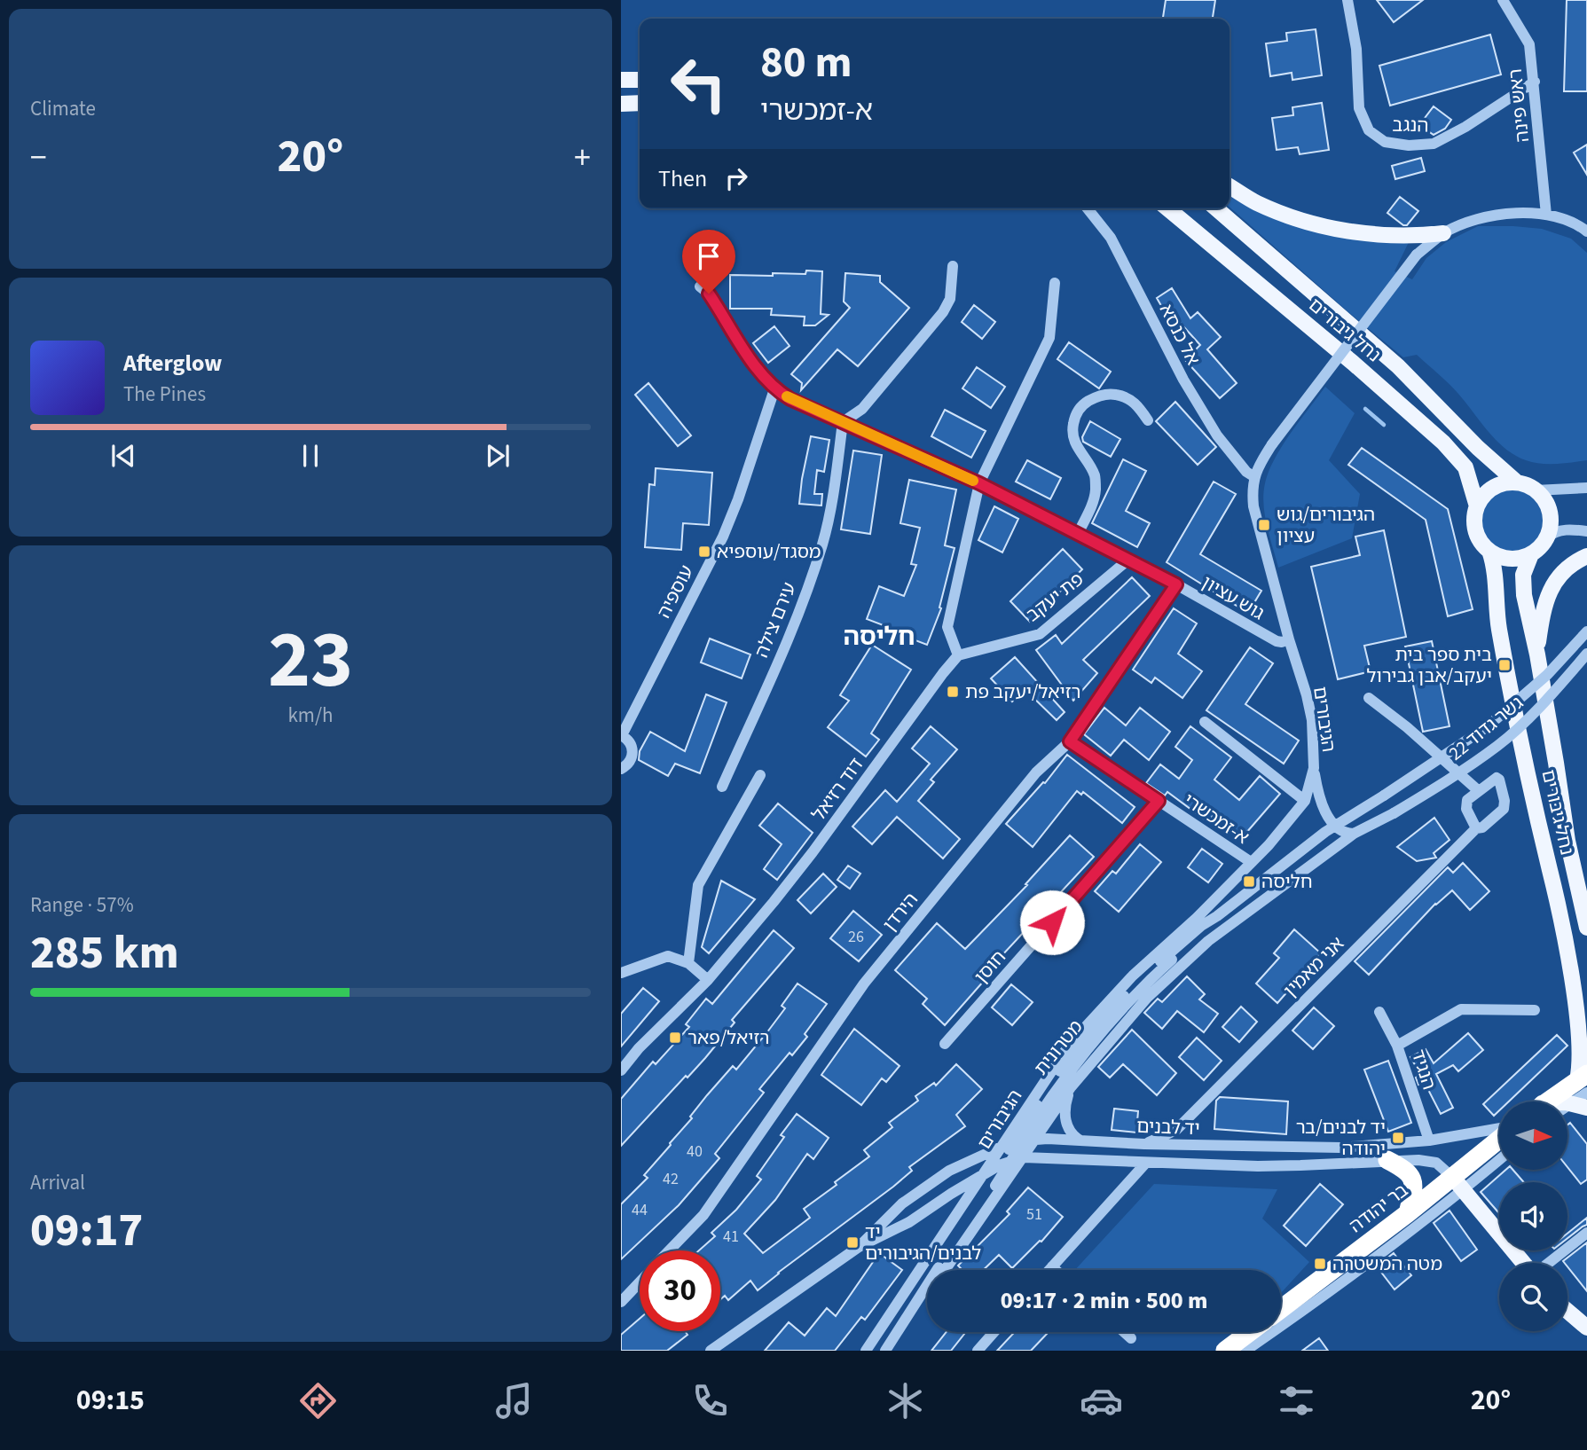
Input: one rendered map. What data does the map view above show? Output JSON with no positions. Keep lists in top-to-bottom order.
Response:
{
  "streets": {
    "highway": ["בר יהודה"],
    "main road": ["נחל גיבורים"],
    "street": [
      "ראש פינה",
      "הנגב",
      "אל כנסא",
      "עוספיה",
      "פת יעקב",
      "גוש עציון",
      "עירם צילה",
      "הגיבורים",
      "גשר גדוד 22",
      "דוד רזיאל",
      "א-זמכשרי",
      "הירדן",
      "חוסן",
      "אני מאמין",
      "מטרונית",
      "הנגיד",
      "יד לבנים"
    ]
  },
  "crossings": [
    ["ראש פינה", "הנגב"],
    ["ראש פינה", "הגיבורים"],
    ["אל כנסא", "הגיבורים"],
    ["עוספיה", "גוש עציון"],
    ["פת יעקב", "גוש עציון"],
    ["פת יעקב", "דוד רזיאל"],
    ["גוש עציון", "עירם צילה"],
    ["גוש עציון", "הגיבורים"],
    ["גוש עציון", "הירדן"],
    ["הגיבורים", "גשר גדוד 22"],
    ["הגיבורים", "א-זמכשרי"],
    ["הגיבורים", "מטרונית"],
    ["הגיבורים", "יד לבנים"],
    ["א-זמכשרי", "הירדן"],
    ["א-זמכשרי", "חוסן"],
    ["אני מאמין", "יד לבנים"],
    ["מטרונית", "יד לבנים"],
    ["הנגיד", "יד לבנים"],
    ["יד לבנים", "בר יהודה"]
  ],
  "districts": ["חליסה"],
  "places": {
    "transit": [
      "הגיבורים/גוש עציון",
      "מסגד/עוספיא",
      "בית ספר בית יעקב/אבן גבירול",
      "רזיאל/יעקב פת",
      "חליסה",
      "רזיאל/פאר",
      "יד לבנים/בר יהודה",
      "יד לבנים/הגיבורים",
      "מטה המשטרה"
    ]
  },
  "house_numbers": [
    "26",
    "40",
    "42",
    "44",
    "51",
    "41"
  ],
  "north": "right",
  "page": {
    "tile": [
      "Climate",
      ["23", "km/h"],
      ["Range · 57%", "285 km"],
      ["Arrival", "09:17"]
    ],
    "turn": ["80 m", "א-זמכשרי"],
    "heat": ["−", "20°", "+"],
    "then": "Then",
    "song": ["Afterglow", "The Pines"],
    "limit": "30",
    "trip": "09:17 · 2 min · 500 m",
    "tabs": ["09:15", "20°"]
  }
}
